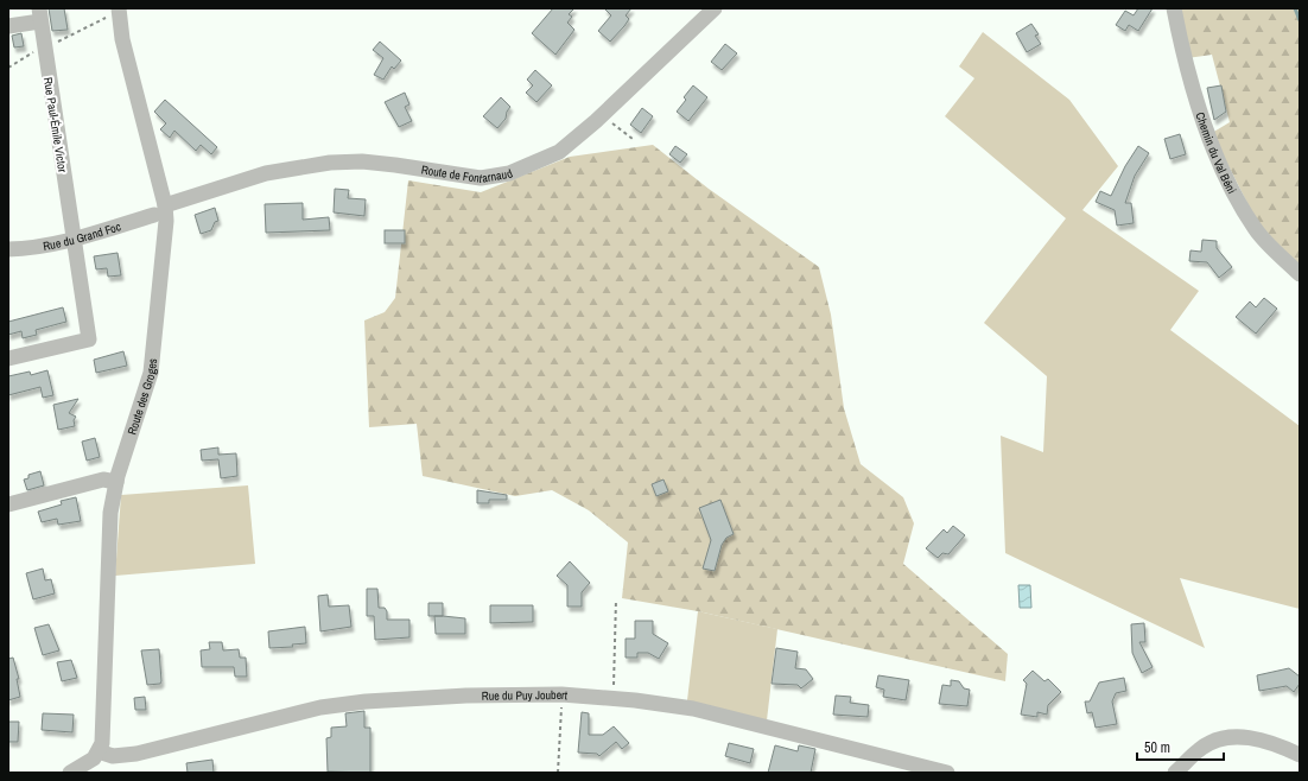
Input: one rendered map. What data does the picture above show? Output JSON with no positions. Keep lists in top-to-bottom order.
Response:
{
  "streets": {
    "street": [
      "Rue Paul-Émile Victor",
      "Chemin du Val Béni",
      "Route de Fontarnaud",
      "Rue du Grand Foc",
      "Route des Groges",
      "Rue du Puy Joubert"
    ]
  },
  "crossings": [
    ["Rue Paul-Émile Victor", "Rue du Grand Foc"],
    ["Route de Fontarnaud", "Rue du Grand Foc"],
    ["Route de Fontarnaud", "Route des Groges"],
    ["Rue du Grand Foc", "Route des Groges"],
    ["Route des Groges", "Rue du Puy Joubert"]
  ],
  "scale_bar": "50 m"
}
